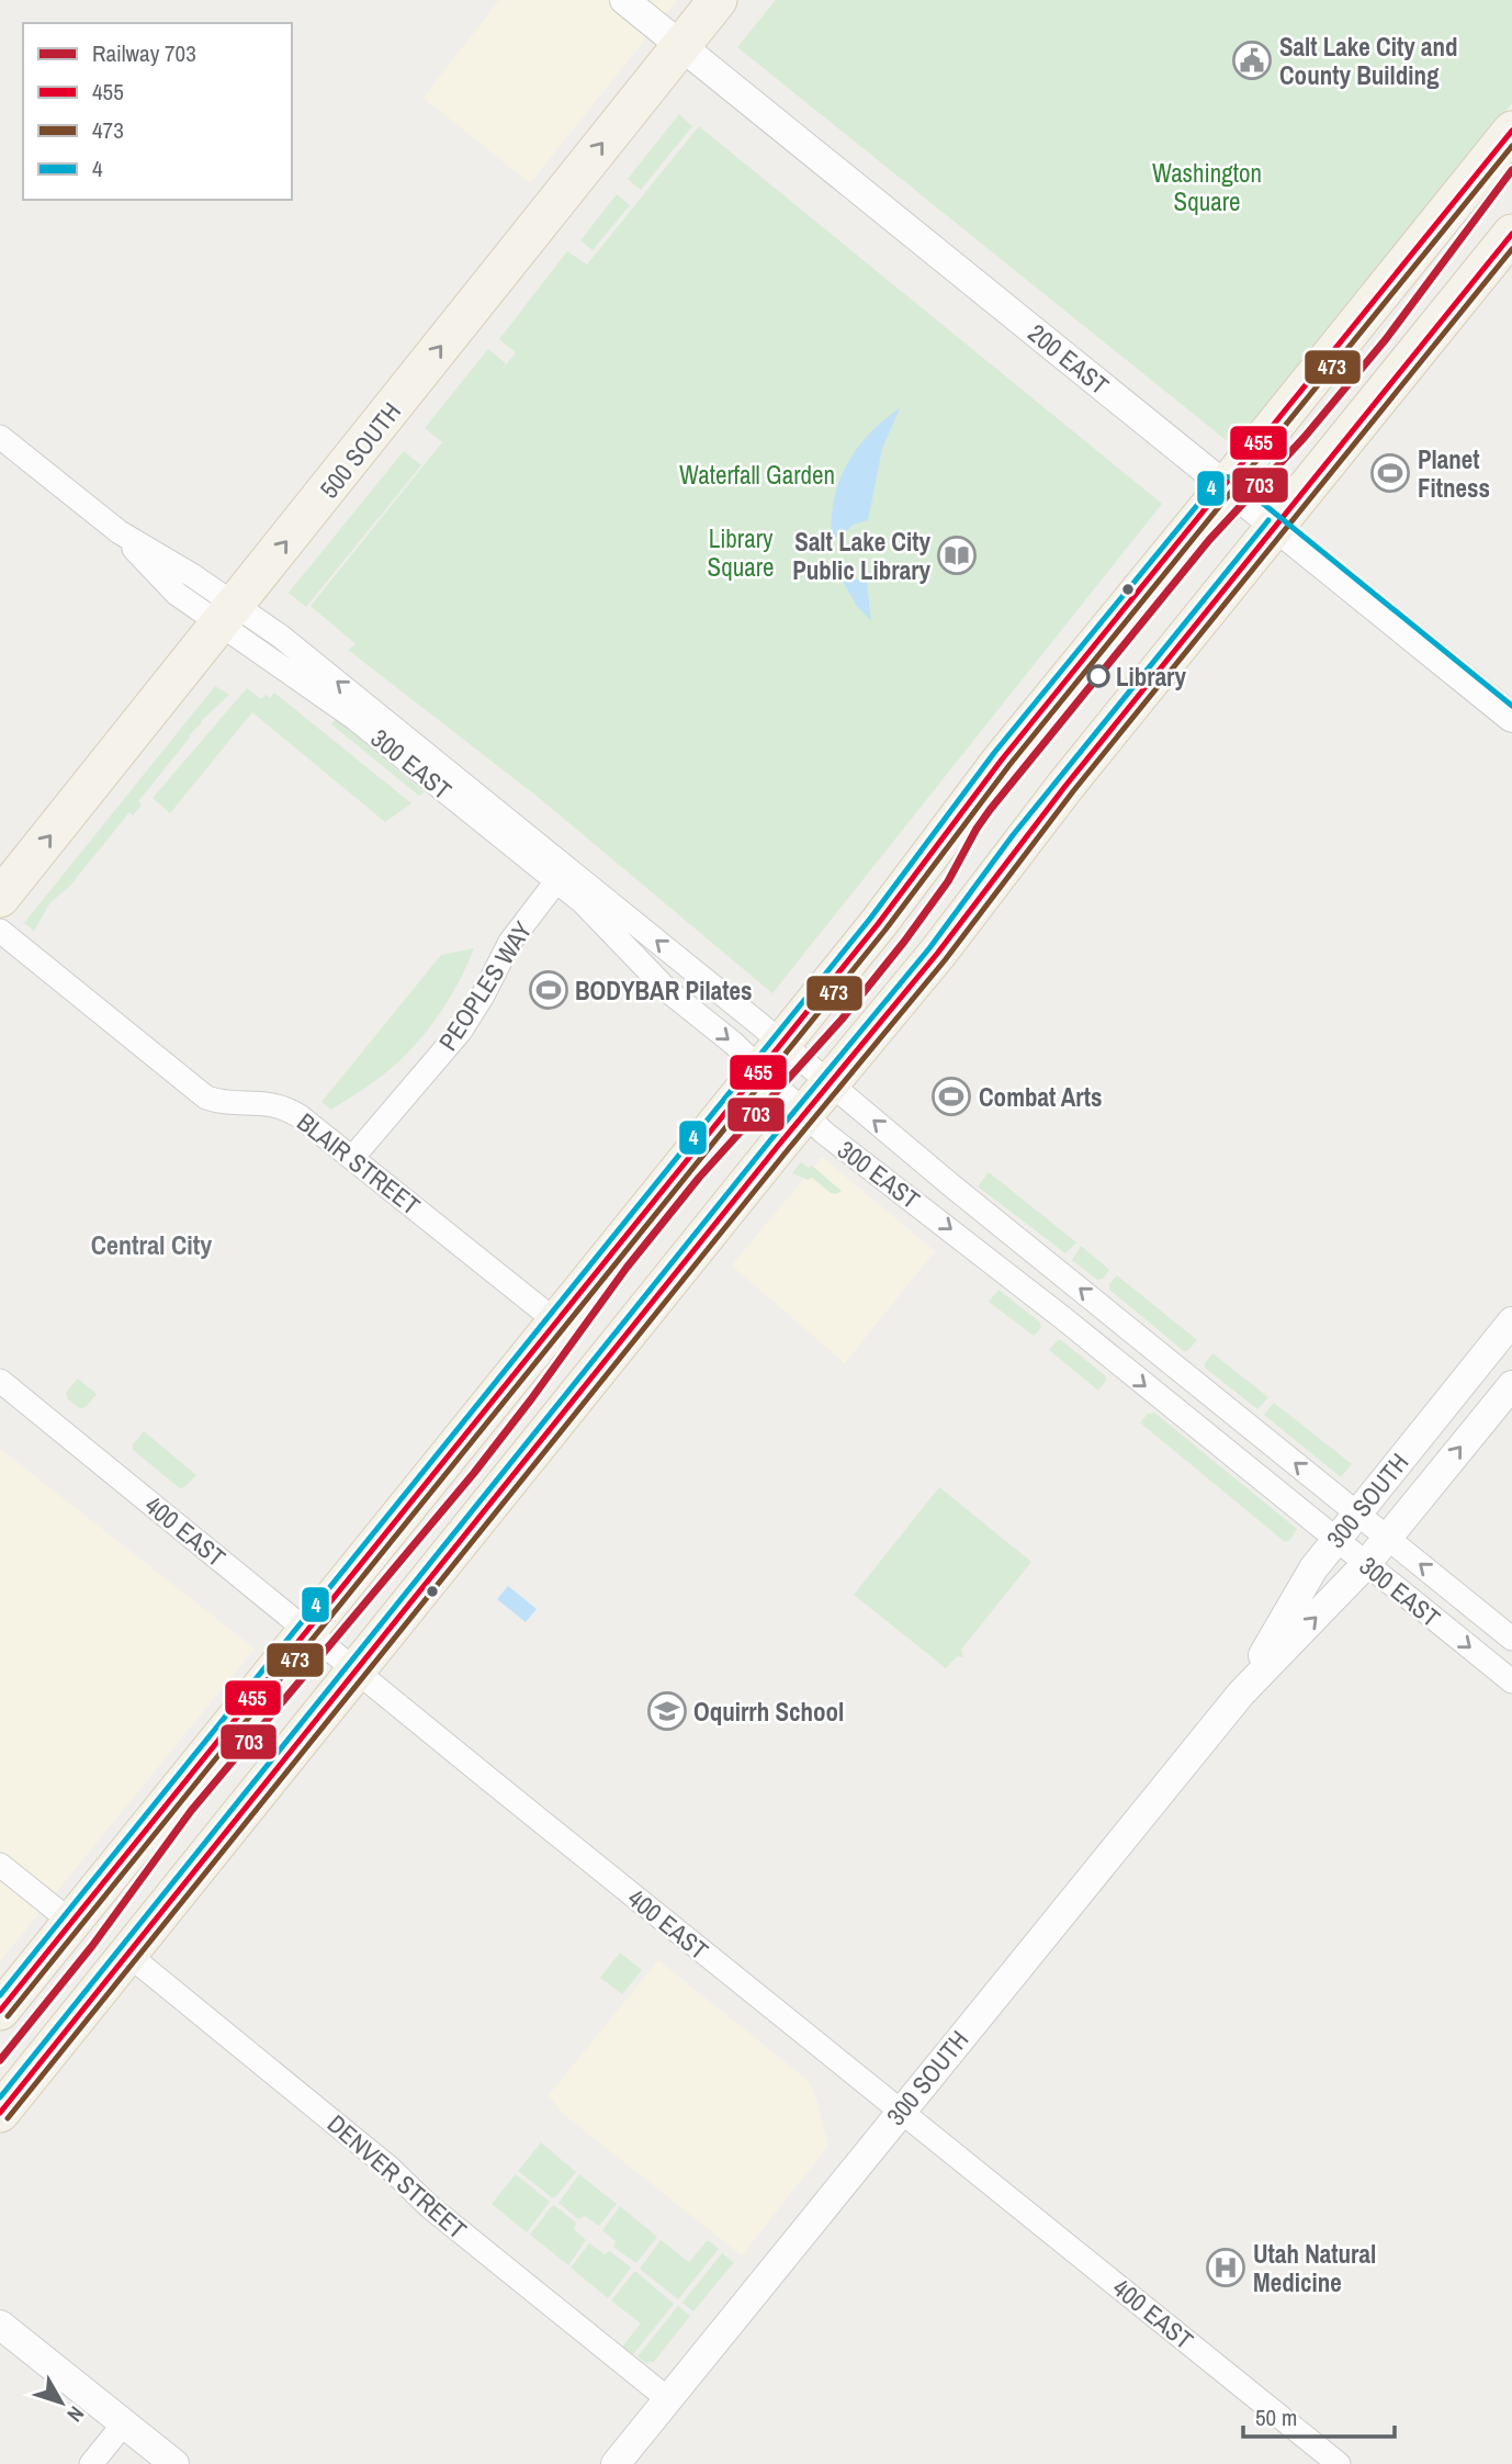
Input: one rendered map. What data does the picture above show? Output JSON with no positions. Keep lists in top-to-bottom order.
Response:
{
  "streets": {
    "main road": ["500 SOUTH"],
    "street": [
      "200 EAST",
      "300 EAST",
      "PEOPLES WAY",
      "BLAIR STREET",
      "300 SOUTH",
      "400 EAST",
      "DENVER STREET"
    ]
  },
  "crossings": [
    ["200 EAST", "500 SOUTH"],
    ["500 SOUTH", "300 EAST"],
    ["300 EAST", "PEOPLES WAY"],
    ["300 EAST", "300 SOUTH"],
    ["PEOPLES WAY", "BLAIR STREET"],
    ["300 SOUTH", "400 EAST"],
    ["300 SOUTH", "DENVER STREET"]
  ],
  "one_way": ["500 SOUTH"],
  "districts": ["Central City"],
  "parks": ["Washington Square", "Waterfall Garden", "Library Square"],
  "places": {
    "public building": ["Salt Lake City and County Building"],
    "sports": ["Planet Fitness", "BODYBAR Pilates", "Combat Arts"],
    "library": ["Salt Lake City Public Library"],
    "other": ["Library"],
    "school or university": ["Oquirrh School"],
    "hospital": ["Utah Natural Medicine"]
  },
  "lines": [
    "transit line 455",
    "transit line 473",
    "rail line 703",
    "transit line 4"
  ],
  "legend": [
    "Railway 703",
    "455",
    "473",
    "4"
  ],
  "scale_bar": "50 m",
  "north": "bottom right"
}
